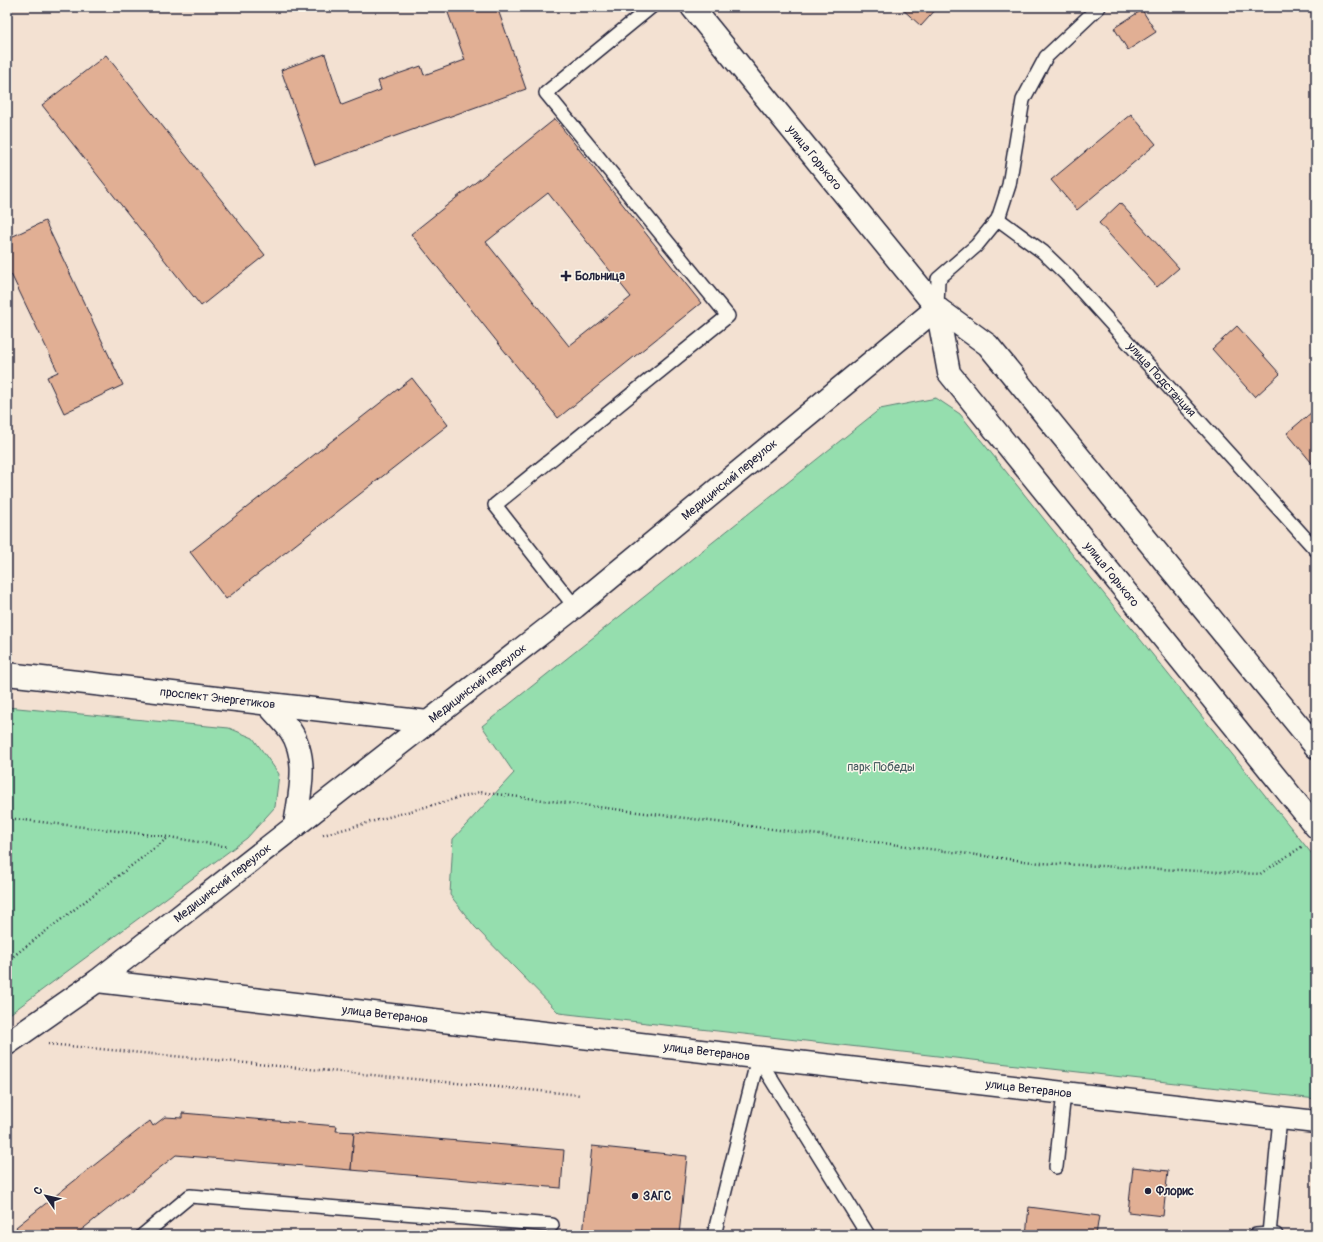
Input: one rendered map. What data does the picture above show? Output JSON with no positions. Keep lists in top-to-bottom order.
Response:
{
  "streets": {
    "street": [
      "улица Горького",
      "Медицинский переулок",
      "проспект Энергетиков",
      "улица Ветеранов"
    ],
    "lane": ["улица Подстанция"]
  },
  "crossings": [
    ["улица Горького", "Медицинский переулок"],
    ["Медицинский переулок", "проспект Энергетиков"],
    ["Медицинский переулок", "улица Ветеранов"]
  ],
  "parks": ["парк Победы"],
  "places": {
    "health": ["Больница"],
    "other": ["Флорис", "ЗАГС"]
  },
  "north": "top left"
}
